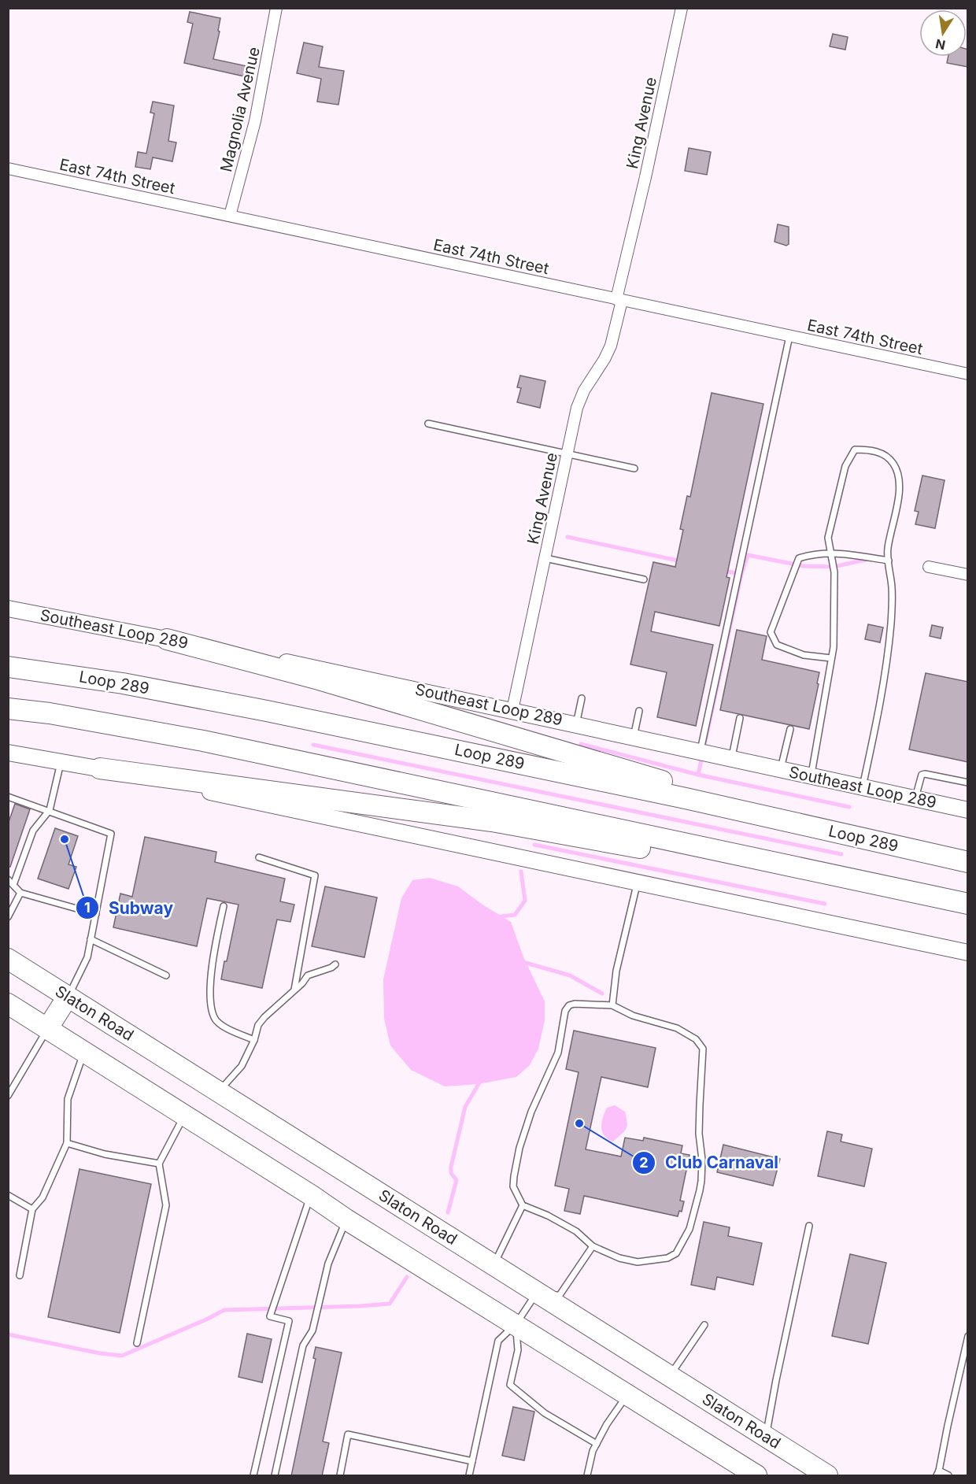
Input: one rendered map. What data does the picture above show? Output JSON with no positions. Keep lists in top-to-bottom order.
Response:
{
  "streets": {
    "highway": ["Loop 289", "Slaton Road"],
    "main road": ["Southeast Loop 289"],
    "street": ["Magnolia Avenue", "King Avenue", "East 74th Street"]
  },
  "crossings": [
    ["Magnolia Avenue", "East 74th Street"],
    ["King Avenue", "East 74th Street"],
    ["King Avenue", "Southeast Loop 289"]
  ],
  "places": ["Subway", "Club Carnaval"],
  "north": "bottom"
}
